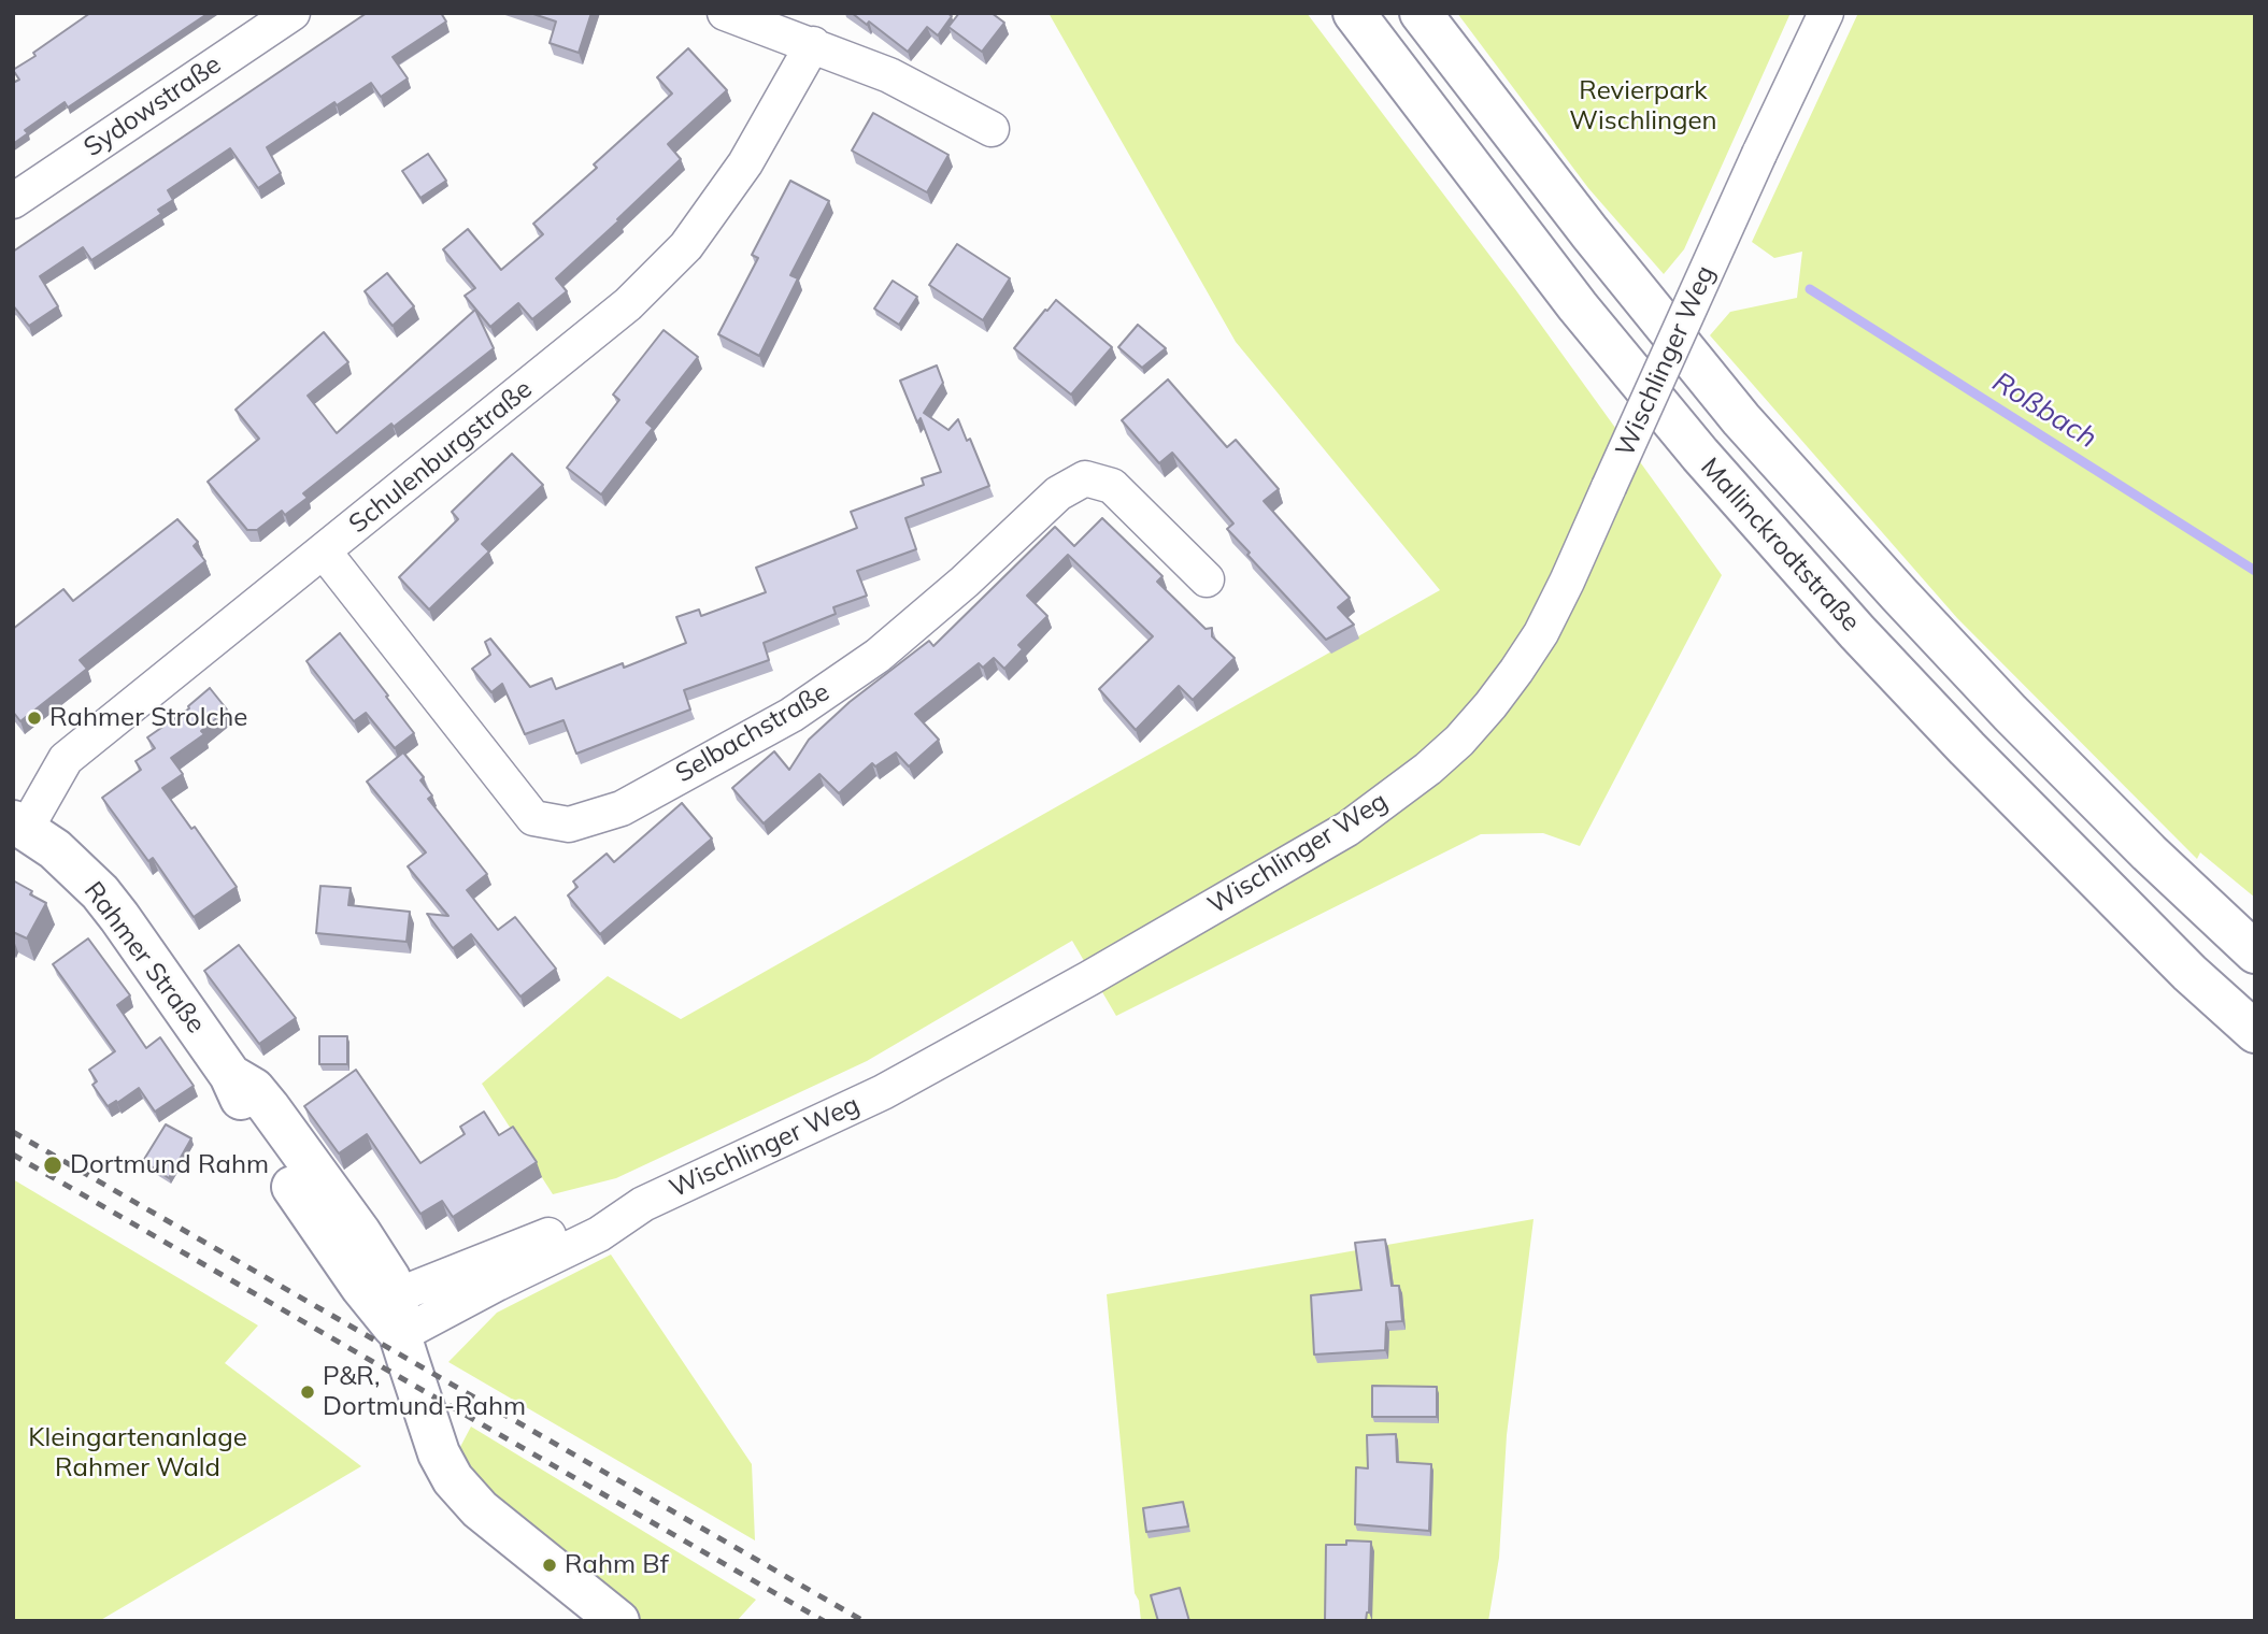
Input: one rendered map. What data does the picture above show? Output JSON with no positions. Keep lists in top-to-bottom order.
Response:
{
  "streets": {
    "main road": ["Mallinckrodtstraße", "Rahmer Straße"],
    "street": [
      "Sydowstraße",
      "Wischlinger Weg",
      "Schulenburgstraße",
      "Selbachstraße"
    ]
  },
  "crossings": [
    ["Wischlinger Weg", "Rahmer Straße"],
    ["Schulenburgstraße", "Selbachstraße"],
    ["Schulenburgstraße", "Rahmer Straße"]
  ],
  "water": ["Roßbach"],
  "parks": ["Revierpark Wischlingen", "Kleingartenanlage Rahmer Wald"],
  "places": [
    "Rahmer Strolche",
    "Dortmund Rahm",
    "P&R, Dortmund-Rahm",
    "Rahm Bf"
  ]
}
